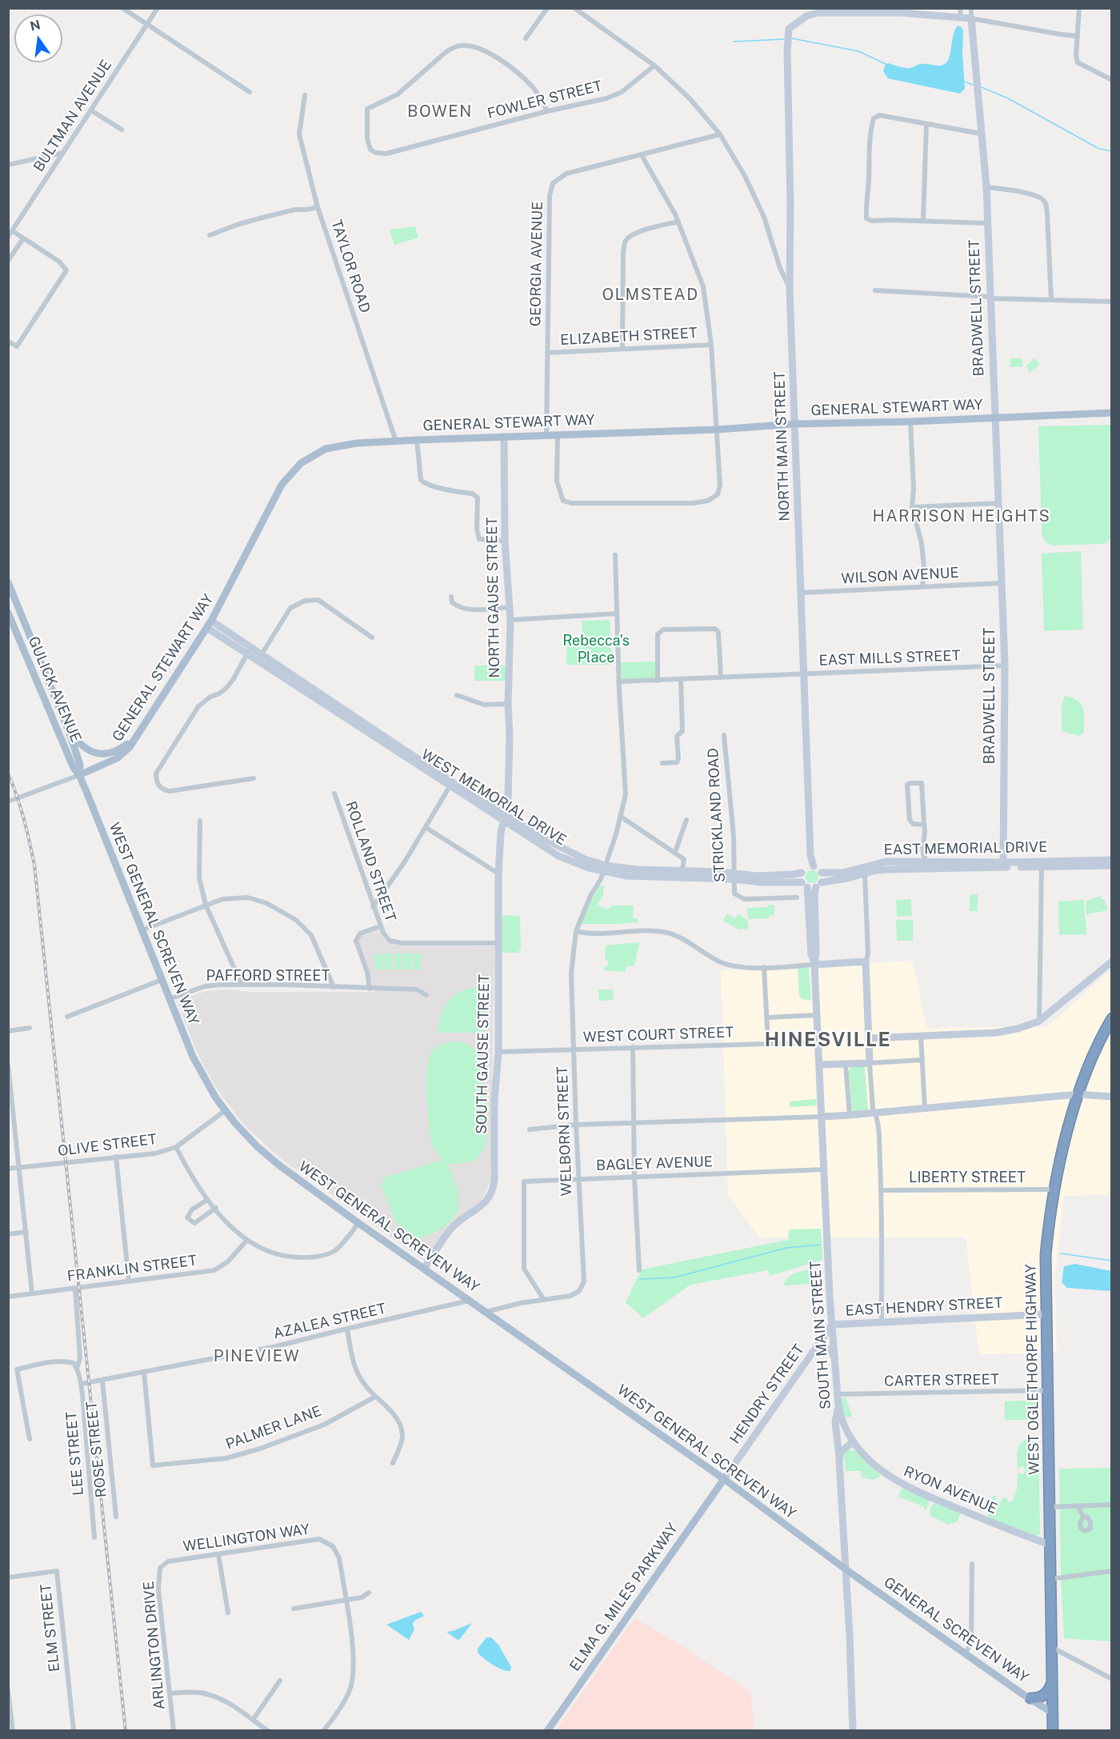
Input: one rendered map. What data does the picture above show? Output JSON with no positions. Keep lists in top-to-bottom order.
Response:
{
  "streets": {
    "highway": ["WEST OGLETHORPE HIGHWAY"],
    "main road": [
      "GENERAL STEWART WAY",
      "GULICK AVENUE",
      "WEST GENERAL SCREVEN WAY",
      "ELMA G. MILES PARKWAY",
      "GENERAL SCREVEN WAY"
    ],
    "street": [
      "FOWLER STREET",
      "BULTMAN AVENUE",
      "GEORGIA AVENUE",
      "TAYLOR ROAD",
      "BRADWELL STREET",
      "ELIZABETH STREET",
      "NORTH MAIN STREET",
      "WILSON AVENUE",
      "NORTH GAUSE STREET",
      "EAST MILLS STREET",
      "WEST MEMORIAL DRIVE",
      "STRICKLAND ROAD",
      "EAST MEMORIAL DRIVE",
      "ROLLAND STREET",
      "PAFFORD STREET",
      "WEST COURT STREET",
      "SOUTH GAUSE STREET",
      "WELBORN STREET",
      "OLIVE STREET",
      "BAGLEY AVENUE",
      "LIBERTY STREET",
      "FRANKLIN STREET",
      "EAST HENDRY STREET",
      "AZALEA STREET",
      "SOUTH MAIN STREET",
      "CARTER STREET",
      "HENDRY STREET",
      "PALMER LANE",
      "ROSE STREET",
      "LEE STREET",
      "RYON AVENUE",
      "WELLINGTON WAY",
      "ELM STREET",
      "ARLINGTON DRIVE"
    ]
  },
  "crossings": [
    ["GEORGIA AVENUE", "ELIZABETH STREET"],
    ["GEORGIA AVENUE", "GENERAL STEWART WAY"],
    ["TAYLOR ROAD", "GENERAL STEWART WAY"],
    ["BRADWELL STREET", "GENERAL STEWART WAY"],
    ["BRADWELL STREET", "WILSON AVENUE"],
    ["BRADWELL STREET", "EAST MILLS STREET"],
    ["BRADWELL STREET", "EAST MEMORIAL DRIVE"],
    ["GENERAL STEWART WAY", "NORTH MAIN STREET"],
    ["GENERAL STEWART WAY", "NORTH GAUSE STREET"],
    ["GENERAL STEWART WAY", "GULICK AVENUE"],
    ["GENERAL STEWART WAY", "WEST MEMORIAL DRIVE"],
    ["GENERAL STEWART WAY", "WEST GENERAL SCREVEN WAY"],
    ["NORTH MAIN STREET", "WILSON AVENUE"],
    ["NORTH MAIN STREET", "EAST MILLS STREET"],
    ["NORTH MAIN STREET", "WEST MEMORIAL DRIVE"],
    ["NORTH GAUSE STREET", "WEST MEMORIAL DRIVE"],
    ["NORTH GAUSE STREET", "SOUTH GAUSE STREET"],
    ["EAST MILLS STREET", "WELBORN STREET"],
    ["GULICK AVENUE", "WEST GENERAL SCREVEN WAY"],
    ["WEST MEMORIAL DRIVE", "STRICKLAND ROAD"],
    ["WEST MEMORIAL DRIVE", "EAST MEMORIAL DRIVE"],
    ["WEST MEMORIAL DRIVE", "SOUTH GAUSE STREET"],
    ["WEST MEMORIAL DRIVE", "WELBORN STREET"],
    ["ROLLAND STREET", "SOUTH GAUSE STREET"],
    ["WEST GENERAL SCREVEN WAY", "PAFFORD STREET"],
    ["WEST GENERAL SCREVEN WAY", "SOUTH GAUSE STREET"],
    ["WEST GENERAL SCREVEN WAY", "WELBORN STREET"],
    ["WEST GENERAL SCREVEN WAY", "OLIVE STREET"],
    ["WEST GENERAL SCREVEN WAY", "AZALEA STREET"],
    ["WEST GENERAL SCREVEN WAY", "HENDRY STREET"],
    ["WEST GENERAL SCREVEN WAY", "ELMA G. MILES PARKWAY"],
    ["WEST GENERAL SCREVEN WAY", "GENERAL SCREVEN WAY"],
    ["WEST COURT STREET", "SOUTH GAUSE STREET"],
    ["WEST COURT STREET", "WELBORN STREET"],
    ["WEST COURT STREET", "SOUTH MAIN STREET"],
    ["WELBORN STREET", "BAGLEY AVENUE"],
    ["BAGLEY AVENUE", "SOUTH MAIN STREET"],
    ["LIBERTY STREET", "WEST OGLETHORPE HIGHWAY"],
    ["FRANKLIN STREET", "LEE STREET"],
    ["EAST HENDRY STREET", "SOUTH MAIN STREET"],
    ["EAST HENDRY STREET", "WEST OGLETHORPE HIGHWAY"],
    ["EAST HENDRY STREET", "HENDRY STREET"],
    ["AZALEA STREET", "PALMER LANE"],
    ["AZALEA STREET", "ROSE STREET"],
    ["AZALEA STREET", "LEE STREET"],
    ["SOUTH MAIN STREET", "CARTER STREET"],
    ["SOUTH MAIN STREET", "HENDRY STREET"],
    ["SOUTH MAIN STREET", "RYON AVENUE"],
    ["WEST OGLETHORPE HIGHWAY", "CARTER STREET"],
    ["WEST OGLETHORPE HIGHWAY", "RYON AVENUE"],
    ["WEST OGLETHORPE HIGHWAY", "GENERAL SCREVEN WAY"],
    ["HENDRY STREET", "ELMA G. MILES PARKWAY"],
    ["WELLINGTON WAY", "ARLINGTON DRIVE"]
  ],
  "districts": [
    "BOWEN",
    "OLMSTEAD",
    "HARRISON HEIGHTS",
    "HINESVILLE",
    "PINEVIEW"
  ],
  "parks": ["Rebecca's Place"],
  "north": "top"
}
